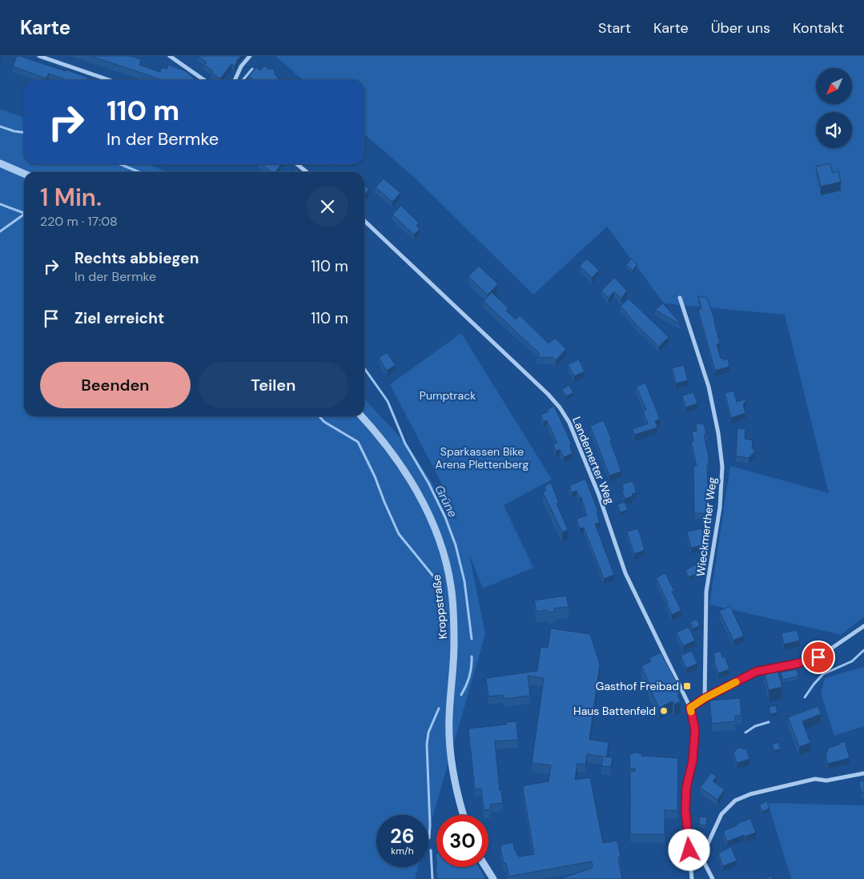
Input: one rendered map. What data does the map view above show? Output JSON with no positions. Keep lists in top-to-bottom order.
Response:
{
  "streets": {
    "street": ["Landemerter Weg", "Wieckmerther Weg", "Kroppstraße"]
  },
  "water": ["Grüne"],
  "parks": ["Pumptrack", "Sparkassen Bike Arena Plettenberg"],
  "places": {
    "transit": ["Gasthof Freibad"],
    "other": ["Haus Battenfeld"]
  },
  "north": "bottom left",
  "page": {
    "header": "Karte",
    "nav": [
      "Start",
      "Karte",
      "Über uns",
      "Kontakt"
    ],
    "turn": ["110 m", "In der Bermke"],
    "heading": ["1 Min.", "220 m · 17:08"],
    "list": [
      {
        "name": "Rechts abbiegen",
        "note": "In der Bermke",
        "value": "110 m"
      },
      {
        "name": "Ziel erreicht",
        "value": "110 m"
      }
    ],
    "buttons": ["Beenden", "Teilen"],
    "speed": "26 km/h",
    "limit": "30"
  }
}
